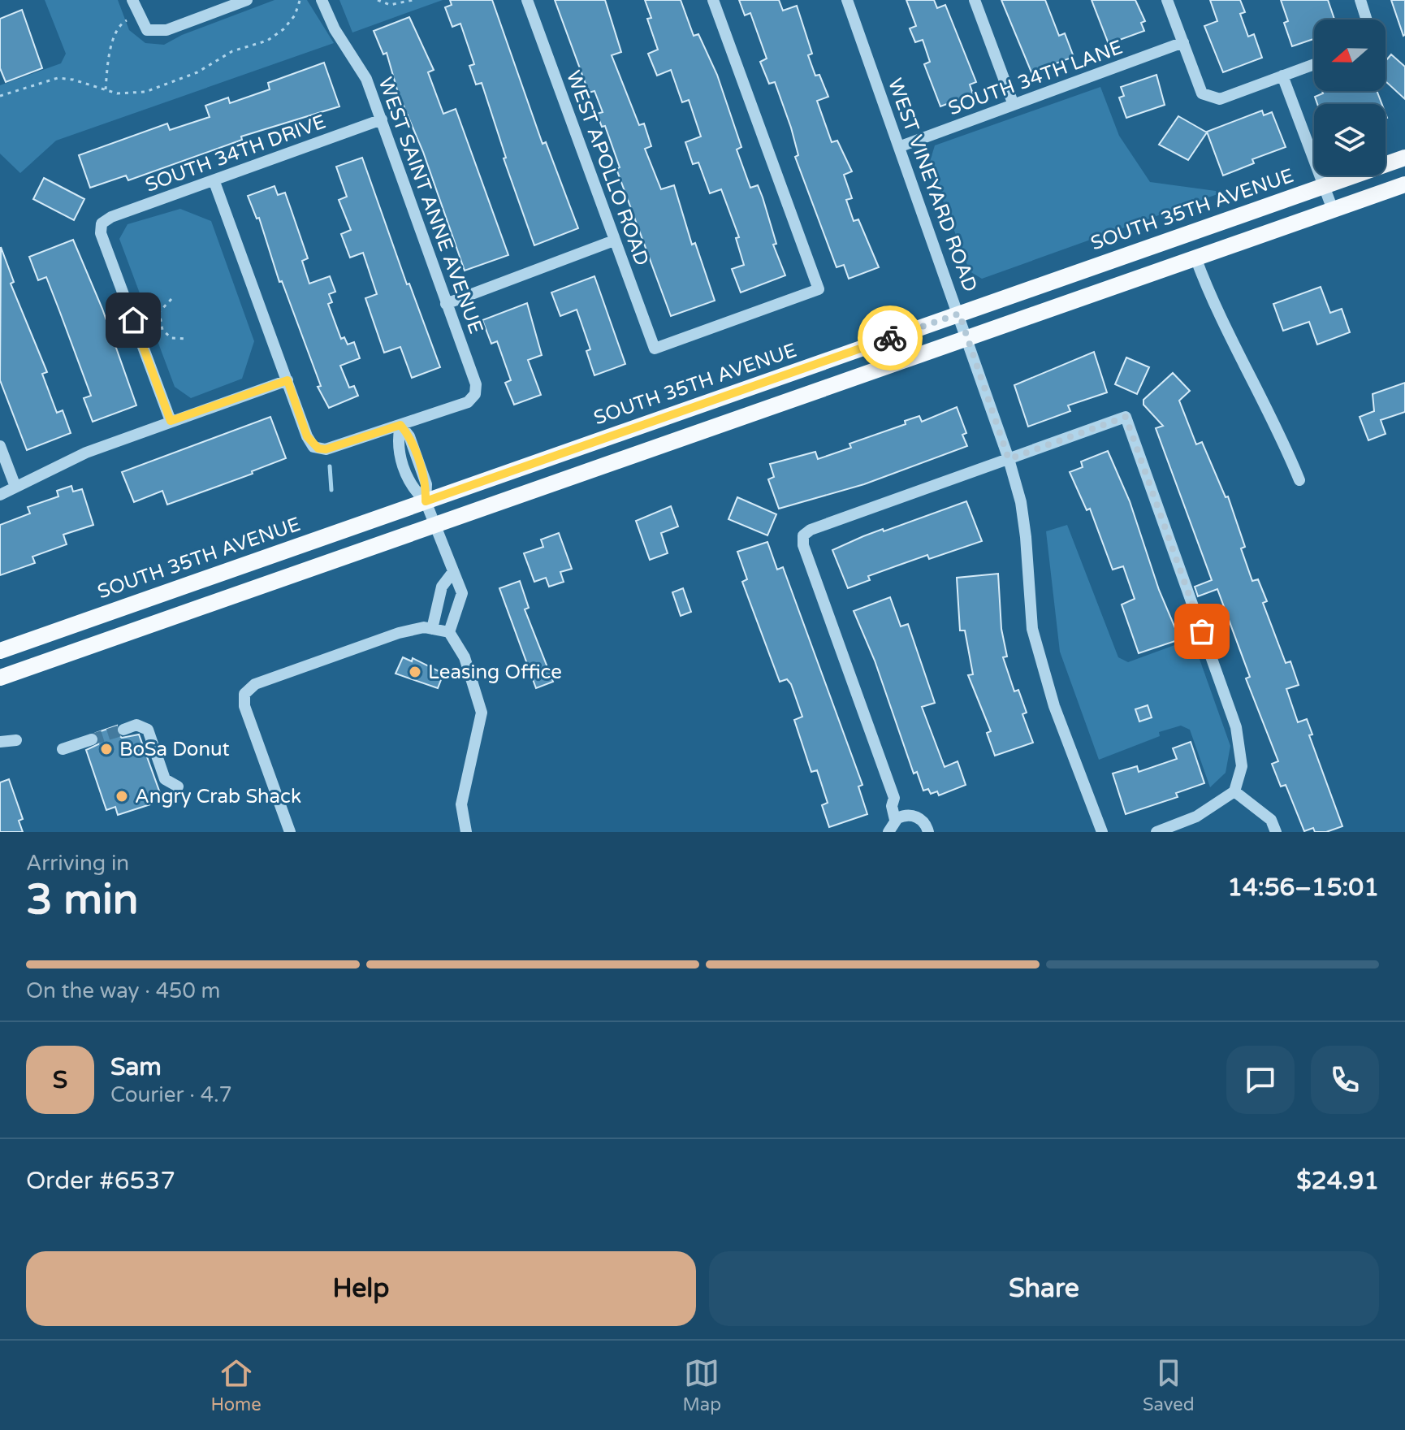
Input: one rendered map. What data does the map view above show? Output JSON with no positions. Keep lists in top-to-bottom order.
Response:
{
  "streets": {
    "main road": ["SOUTH 35TH AVENUE"],
    "street": [
      "SOUTH 34TH LANE",
      "SOUTH 34TH DRIVE",
      "WEST APOLLO ROAD",
      "WEST VINEYARD ROAD",
      "WEST SAINT ANNE AVENUE"
    ]
  },
  "crossings": [
    ["SOUTH 34TH LANE", "WEST VINEYARD ROAD"],
    ["SOUTH 34TH DRIVE", "WEST SAINT ANNE AVENUE"],
    ["WEST VINEYARD ROAD", "SOUTH 35TH AVENUE"]
  ],
  "places": ["Leasing Office", "BoSa Donut", "Angry Crab Shack"],
  "north": "left",
  "page": {
    "heading": ["3 min", "Arriving in", "14:56–15:01"],
    "panel": [
      "Sam",
      "Courier · 4.7",
      "Order #6537",
      "$24.91"
    ],
    "bar": "On the way · 450 m",
    "round": "S",
    "buttons": ["Help", "Share"],
    "tabs": ["Home", "Map", "Saved"]
  }
}
